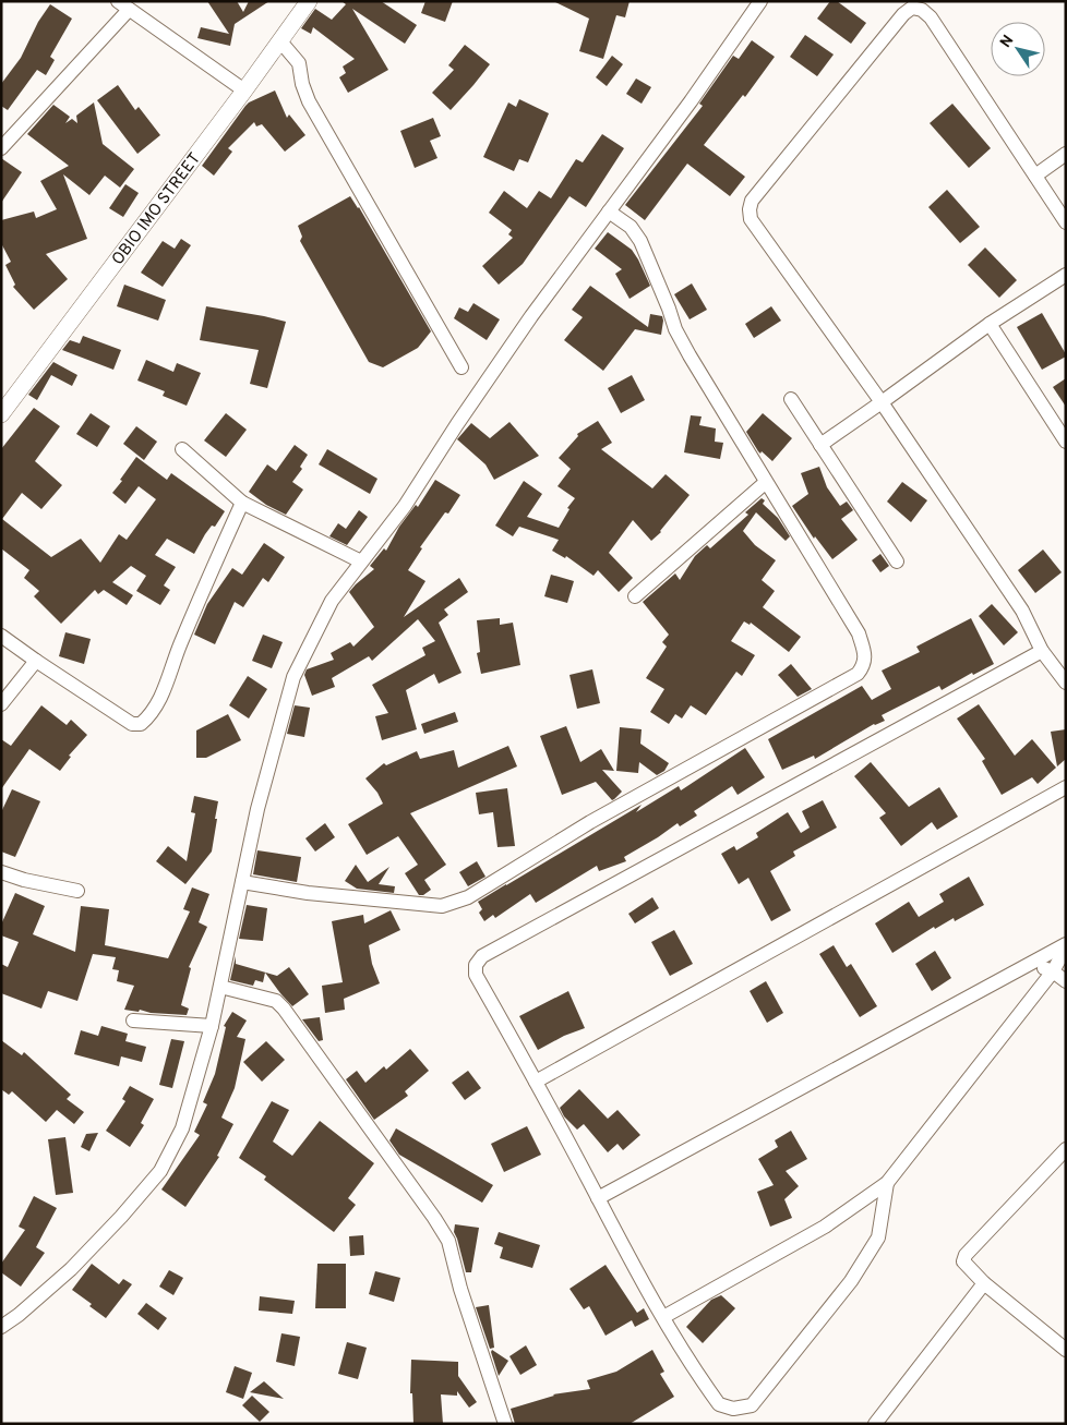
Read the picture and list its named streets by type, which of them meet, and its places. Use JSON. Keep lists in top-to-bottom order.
{
  "streets": {
    "street": ["OBIO IMO STREET"]
  },
  "north": "top left"
}
